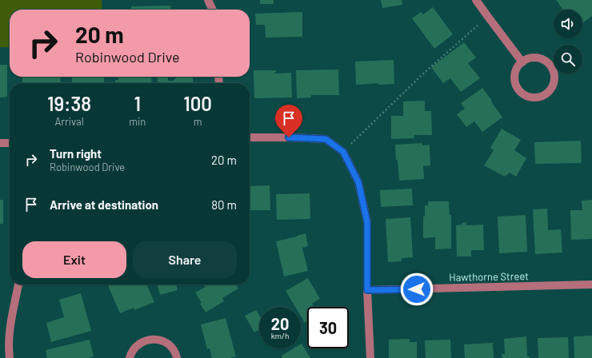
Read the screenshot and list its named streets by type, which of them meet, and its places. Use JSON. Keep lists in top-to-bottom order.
{
  "streets": {
    "street": ["Hawthorne Street"]
  },
  "page": {
    "turn": ["20 m", "Robinwood Drive"],
    "eta": [
      "19:38",
      "Arrival",
      "1",
      "min",
      "100",
      "m"
    ],
    "list": [
      {
        "name": "Turn right",
        "note": "Robinwood Drive",
        "value": "20 m"
      },
      {
        "name": "Arrive at destination",
        "value": "80 m"
      }
    ],
    "buttons": ["Exit", "Share"],
    "speed": "20 km/h",
    "limit": "30"
  }
}
